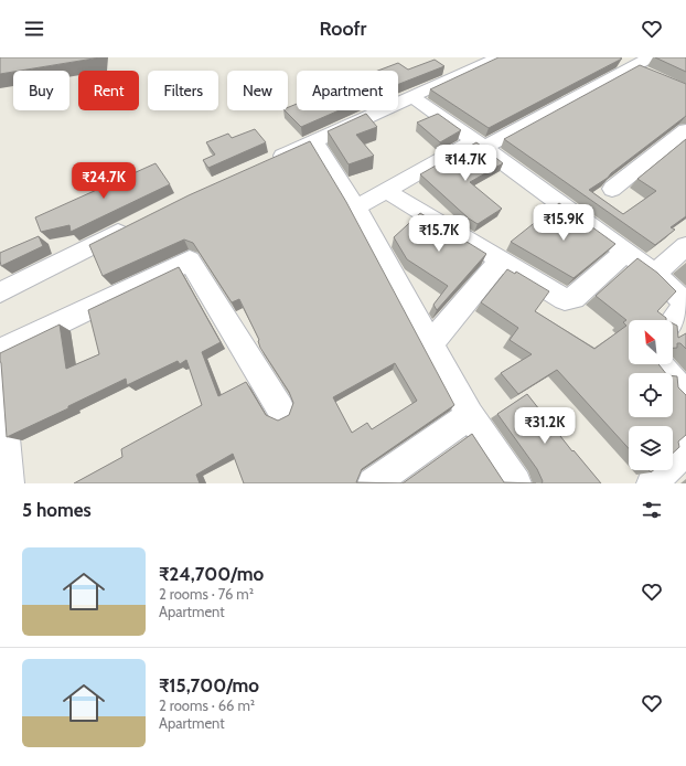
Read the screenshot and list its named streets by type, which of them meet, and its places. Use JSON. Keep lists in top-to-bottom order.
{
  "north": "top left",
  "page": {
    "header": "Roofr",
    "chip": [
      "Buy",
      "Rent",
      "Filters",
      "New",
      "Apartment"
    ],
    "price": [
      "₹14.7K",
      "₹24.7K",
      "₹15.9K",
      "₹15.7K",
      "₹31.2K"
    ],
    "heading": "5 homes",
    "list": [
      {
        "name": "₹24,700/mo",
        "note": "2 rooms · 76 m² · Apartment"
      },
      {
        "name": "₹15,700/mo",
        "note": "2 rooms · 66 m² · Apartment"
      }
    ]
  }
}
